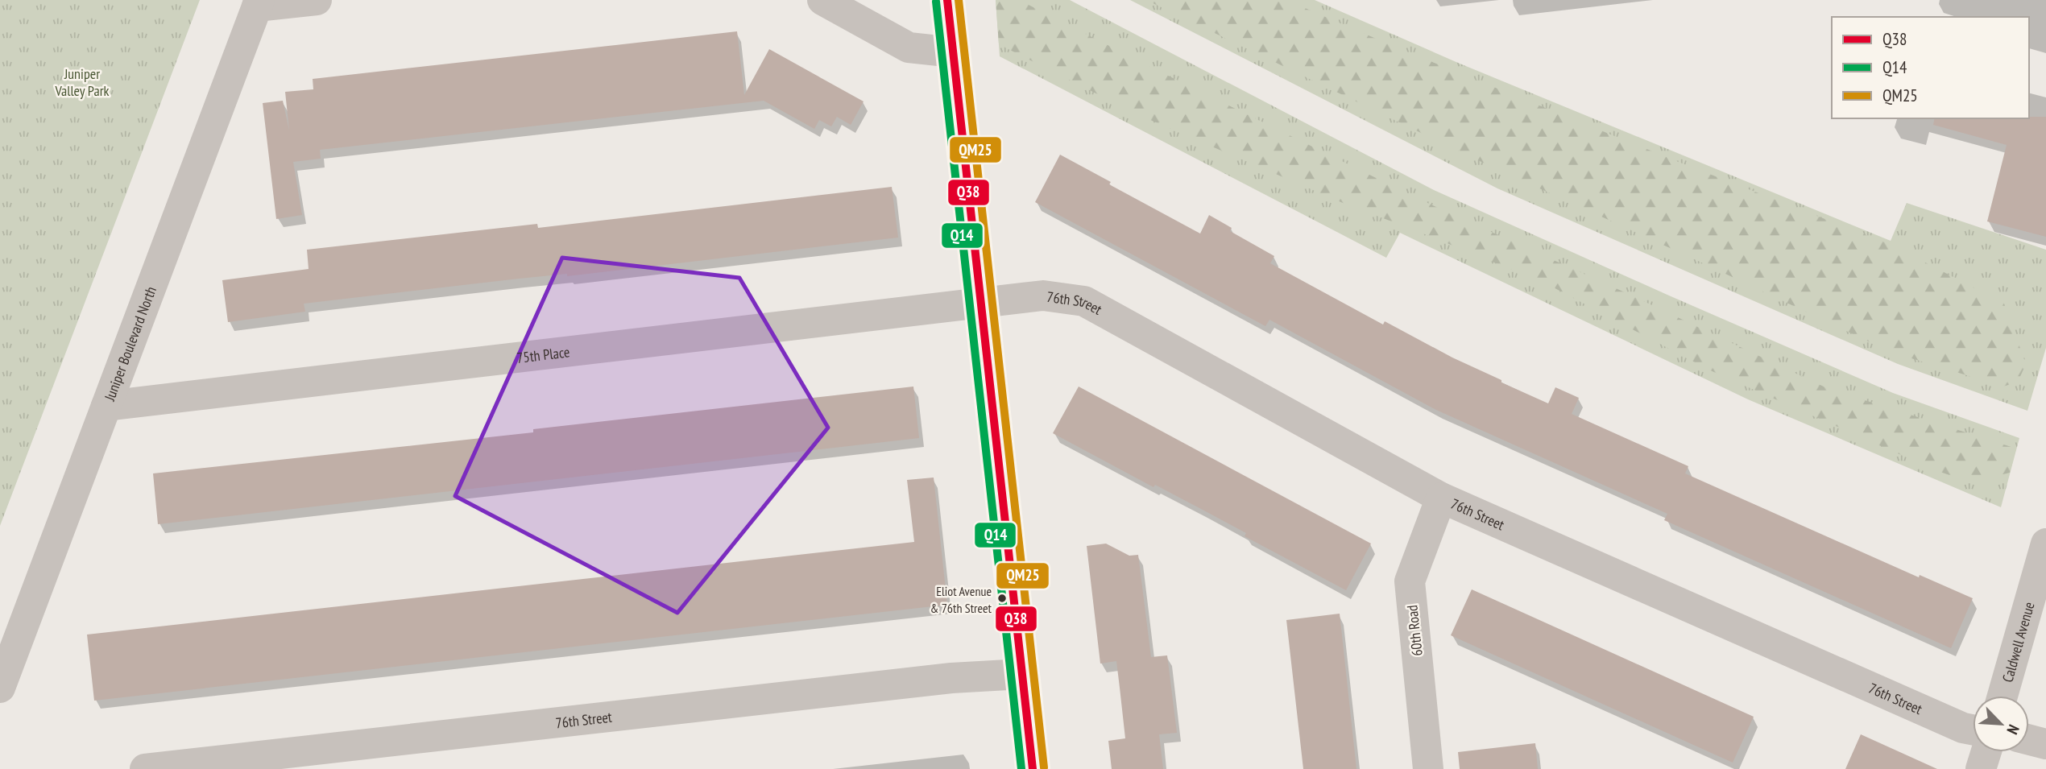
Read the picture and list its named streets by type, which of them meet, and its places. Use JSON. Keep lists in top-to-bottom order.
{
  "streets": {
    "street": [
      "76th Street",
      "Juniper Boulevard North",
      "75th Place",
      "60th Road",
      "Caldwell Avenue"
    ]
  },
  "crossings": [
    ["76th Street", "75th Place"],
    ["76th Street", "60th Road"],
    ["Juniper Boulevard North", "75th Place"]
  ],
  "parks": ["Juniper Valley Park"],
  "places": ["Eliot Avenue & 76th Street"],
  "lines": ["transit line Q38", "transit line QM25", "transit line Q14"],
  "legend": ["Q38", "Q14", "QM25"],
  "north": "bottom right"
}
